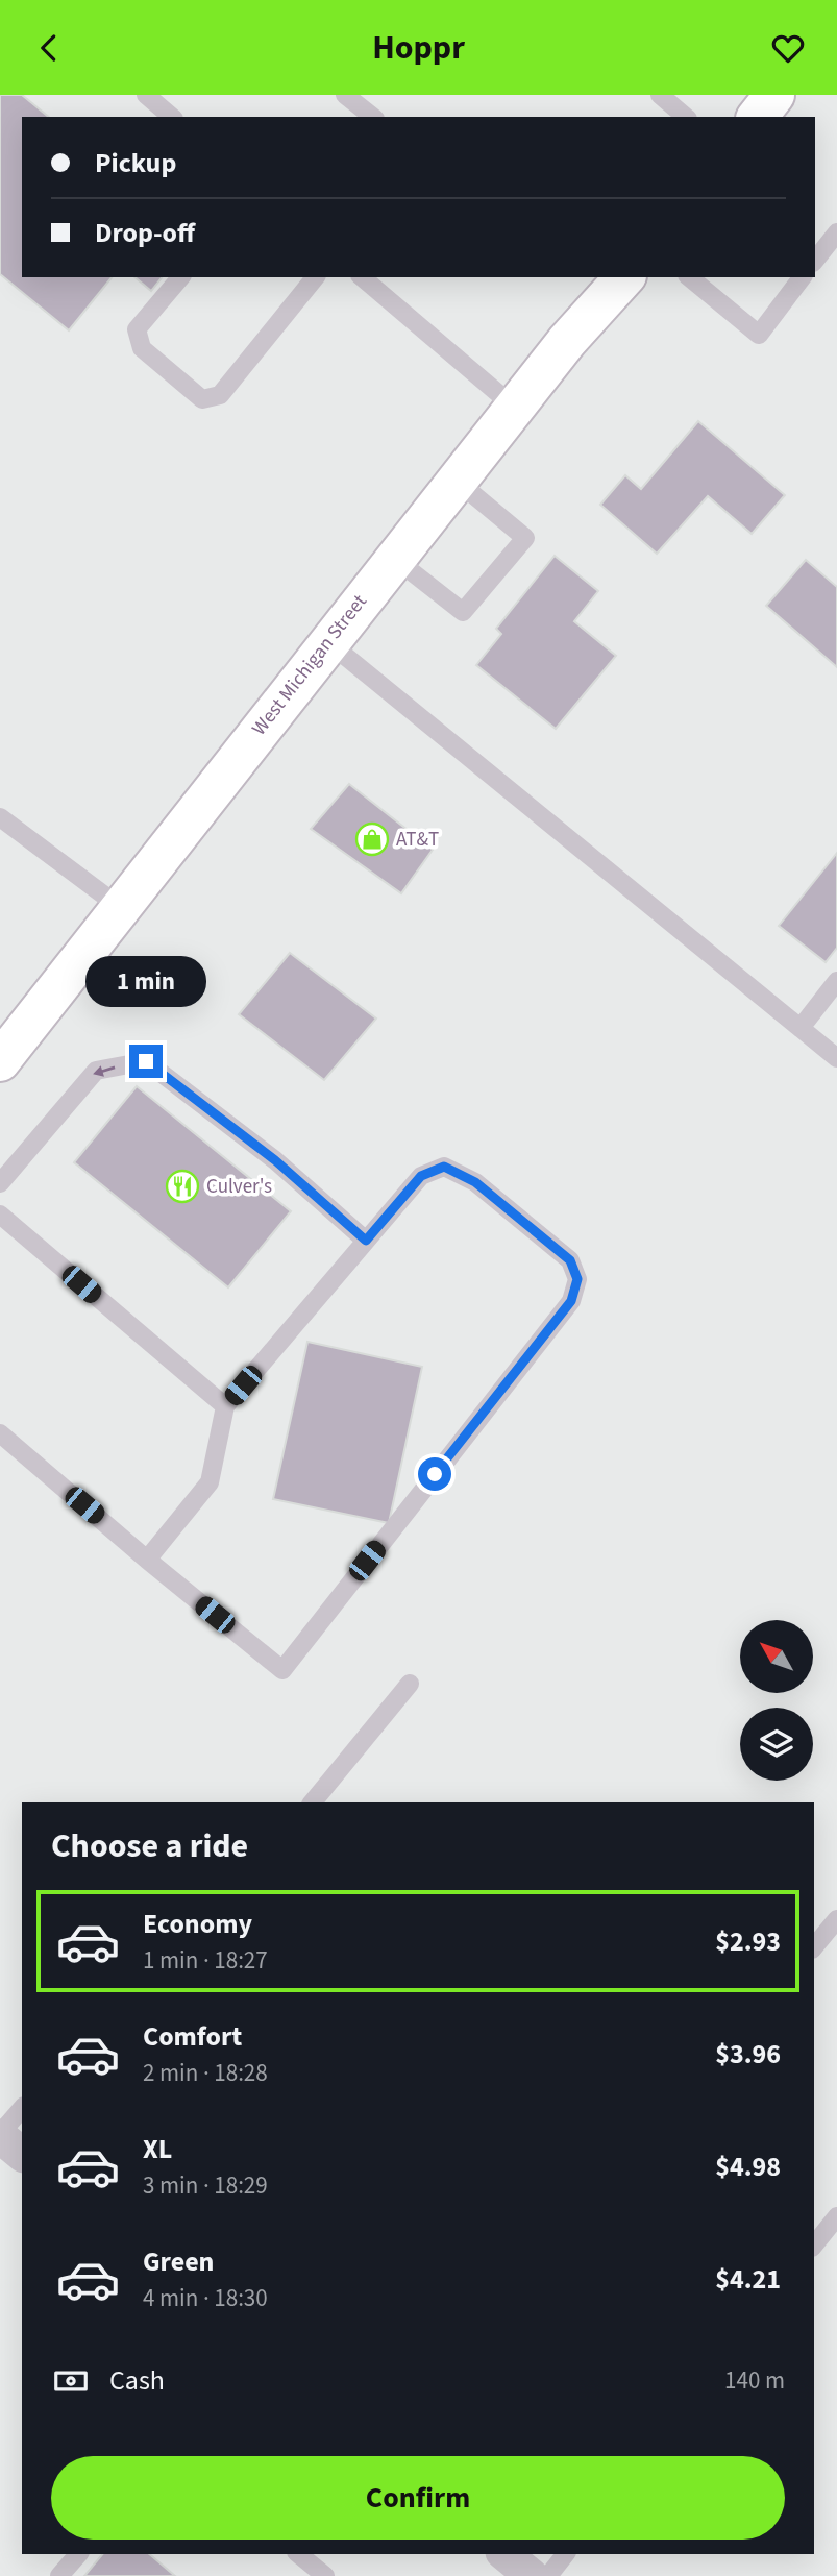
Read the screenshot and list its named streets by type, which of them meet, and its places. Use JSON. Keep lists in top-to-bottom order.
{
  "streets": {
    "main road": ["West Michigan Street"]
  },
  "places": {
    "shop": ["AT&T"],
    "restaurant": ["Culver's"]
  },
  "north": "top left",
  "page": {
    "header": "Hoppr",
    "banner": ["Pickup", "Drop-off"],
    "bubble": "1 min",
    "heading": "Choose a ride",
    "list": [
      {
        "name": "Economy",
        "note": "1 min · 18:27",
        "value": "$2.93"
      },
      {
        "name": "Comfort",
        "note": "2 min · 18:28",
        "value": "$3.96"
      },
      {
        "name": "XL",
        "note": "3 min · 18:29",
        "value": "$4.98"
      },
      {
        "name": "Green",
        "note": "4 min · 18:30",
        "value": "$4.21"
      }
    ],
    "pay": ["Cash", "140 m"],
    "buttons": "Confirm"
  }
}
